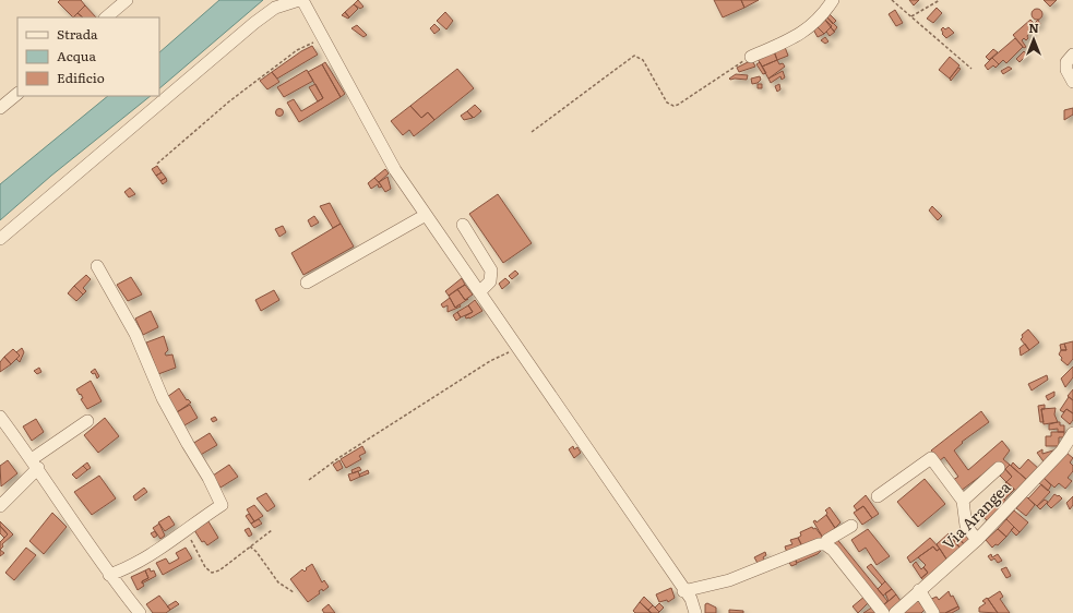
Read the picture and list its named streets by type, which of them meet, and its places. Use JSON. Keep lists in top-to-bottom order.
{
  "streets": {
    "street": ["Via Arangea"]
  },
  "legend": ["Strada", "Acqua", "Edificio"],
  "north": "top"
}
